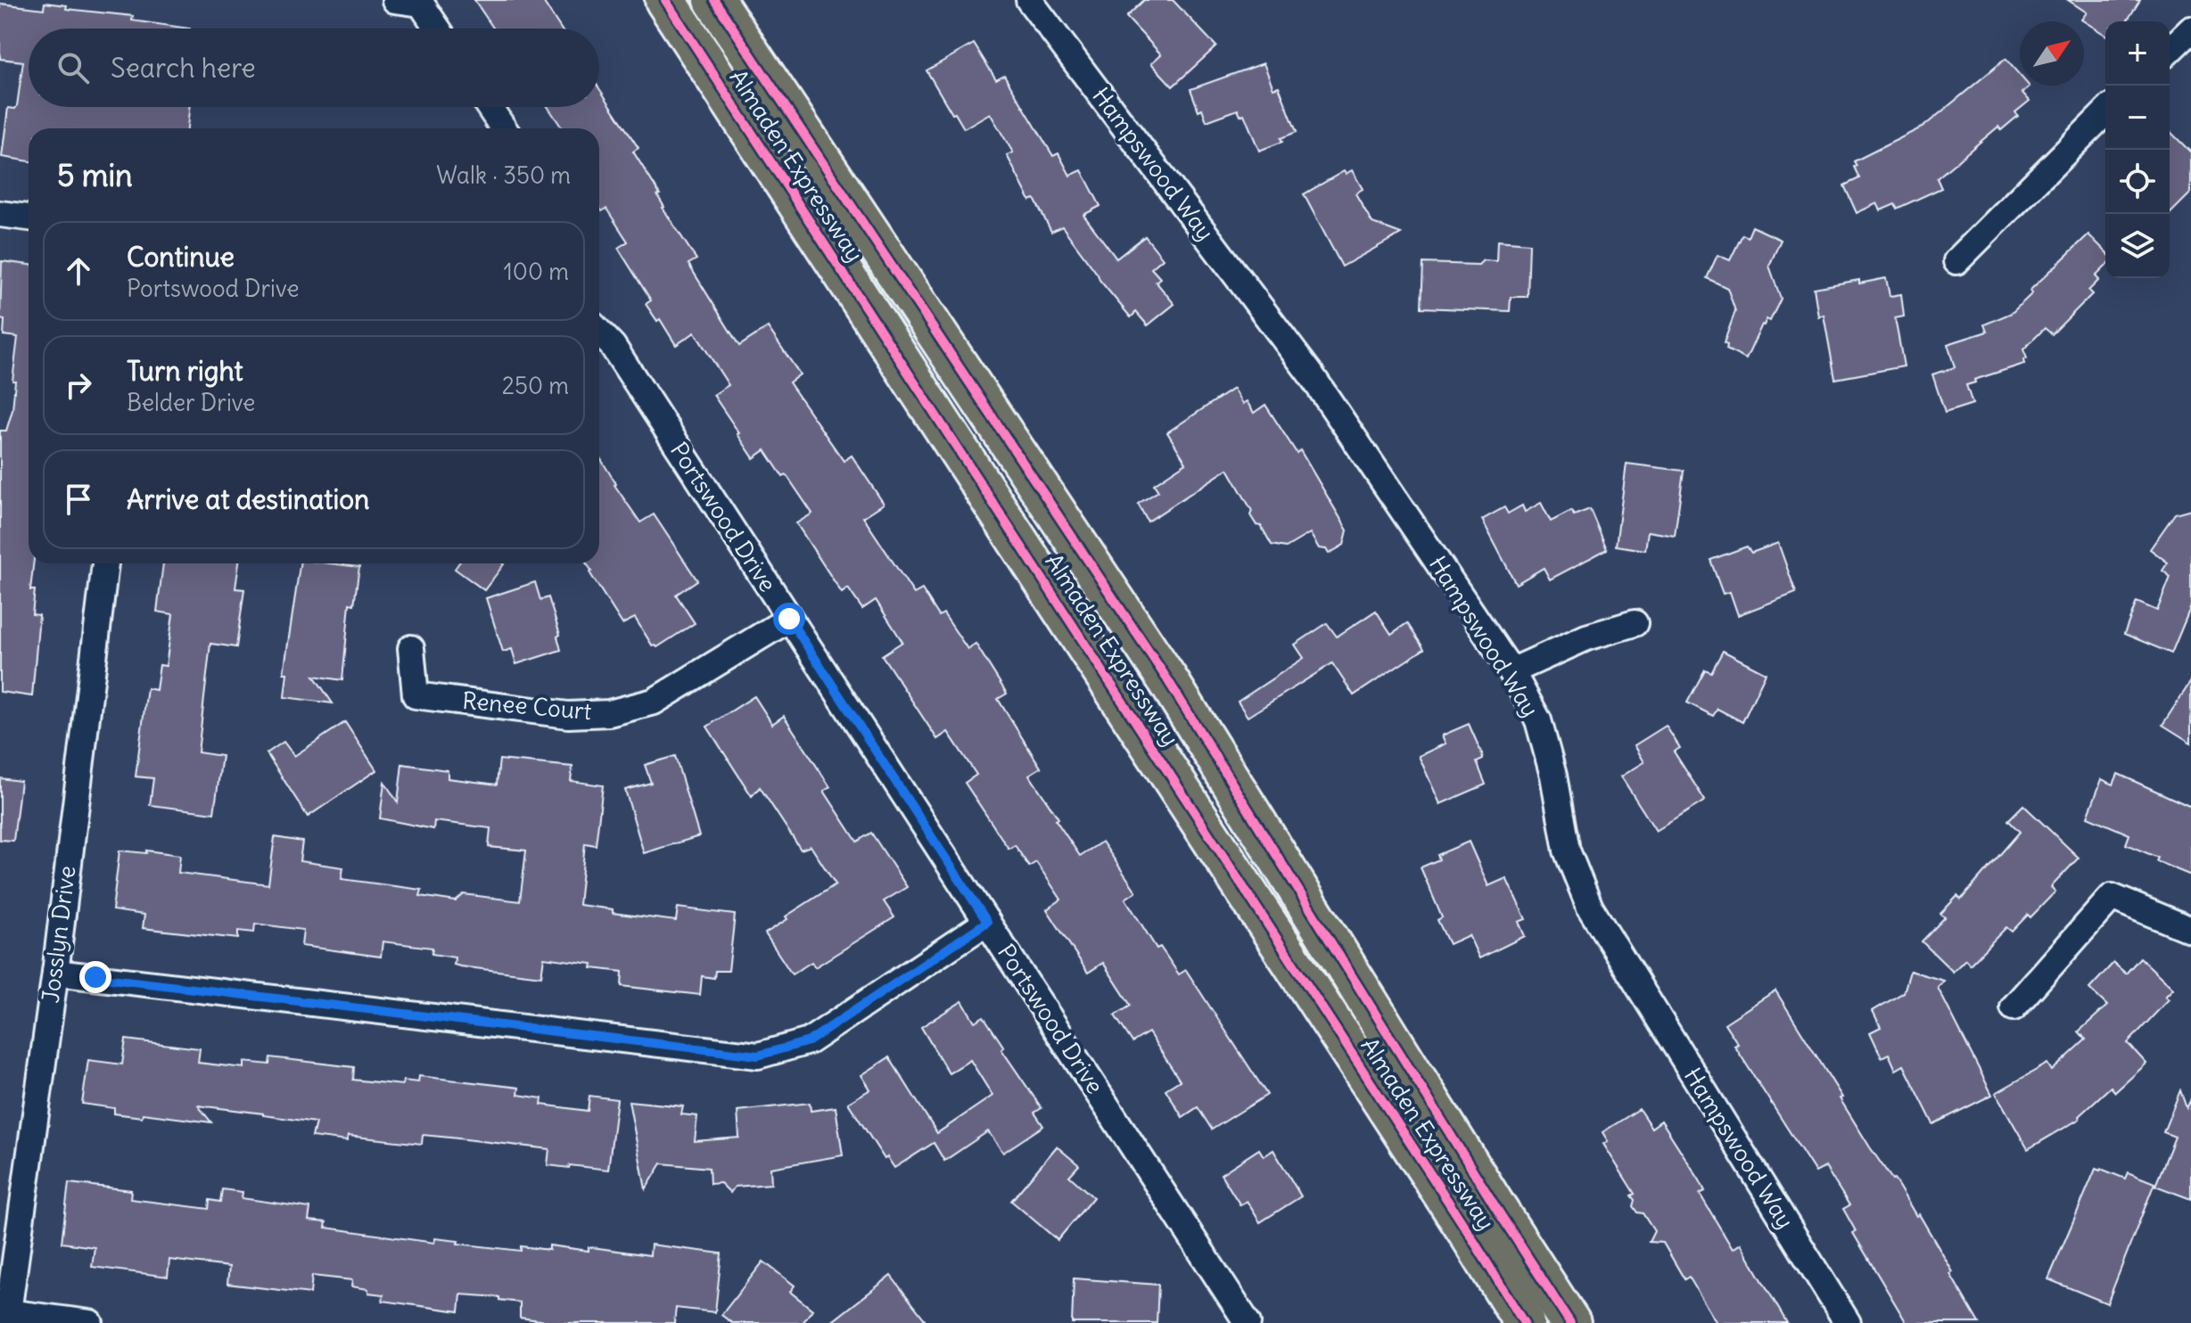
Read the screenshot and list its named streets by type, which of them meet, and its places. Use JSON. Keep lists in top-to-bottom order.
{
  "streets": {
    "main road": ["Almaden Expressway"],
    "street": [
      "Hampswood Way",
      "Portswood Drive",
      "Renee Court",
      "Josslyn Drive"
    ]
  },
  "crossings": [
    ["Portswood Drive", "Renee Court"]
  ],
  "north": "top right",
  "page": {
    "map_buttons": ["+", "−"],
    "search": "Search here",
    "heading": ["5 min", "Walk · 350 m"],
    "list": [
      ["Continue", "Portswood Drive", "100 m"],
      ["Turn right", "Belder Drive", "250 m"],
      "Arrive at destination"
    ]
  }
}
